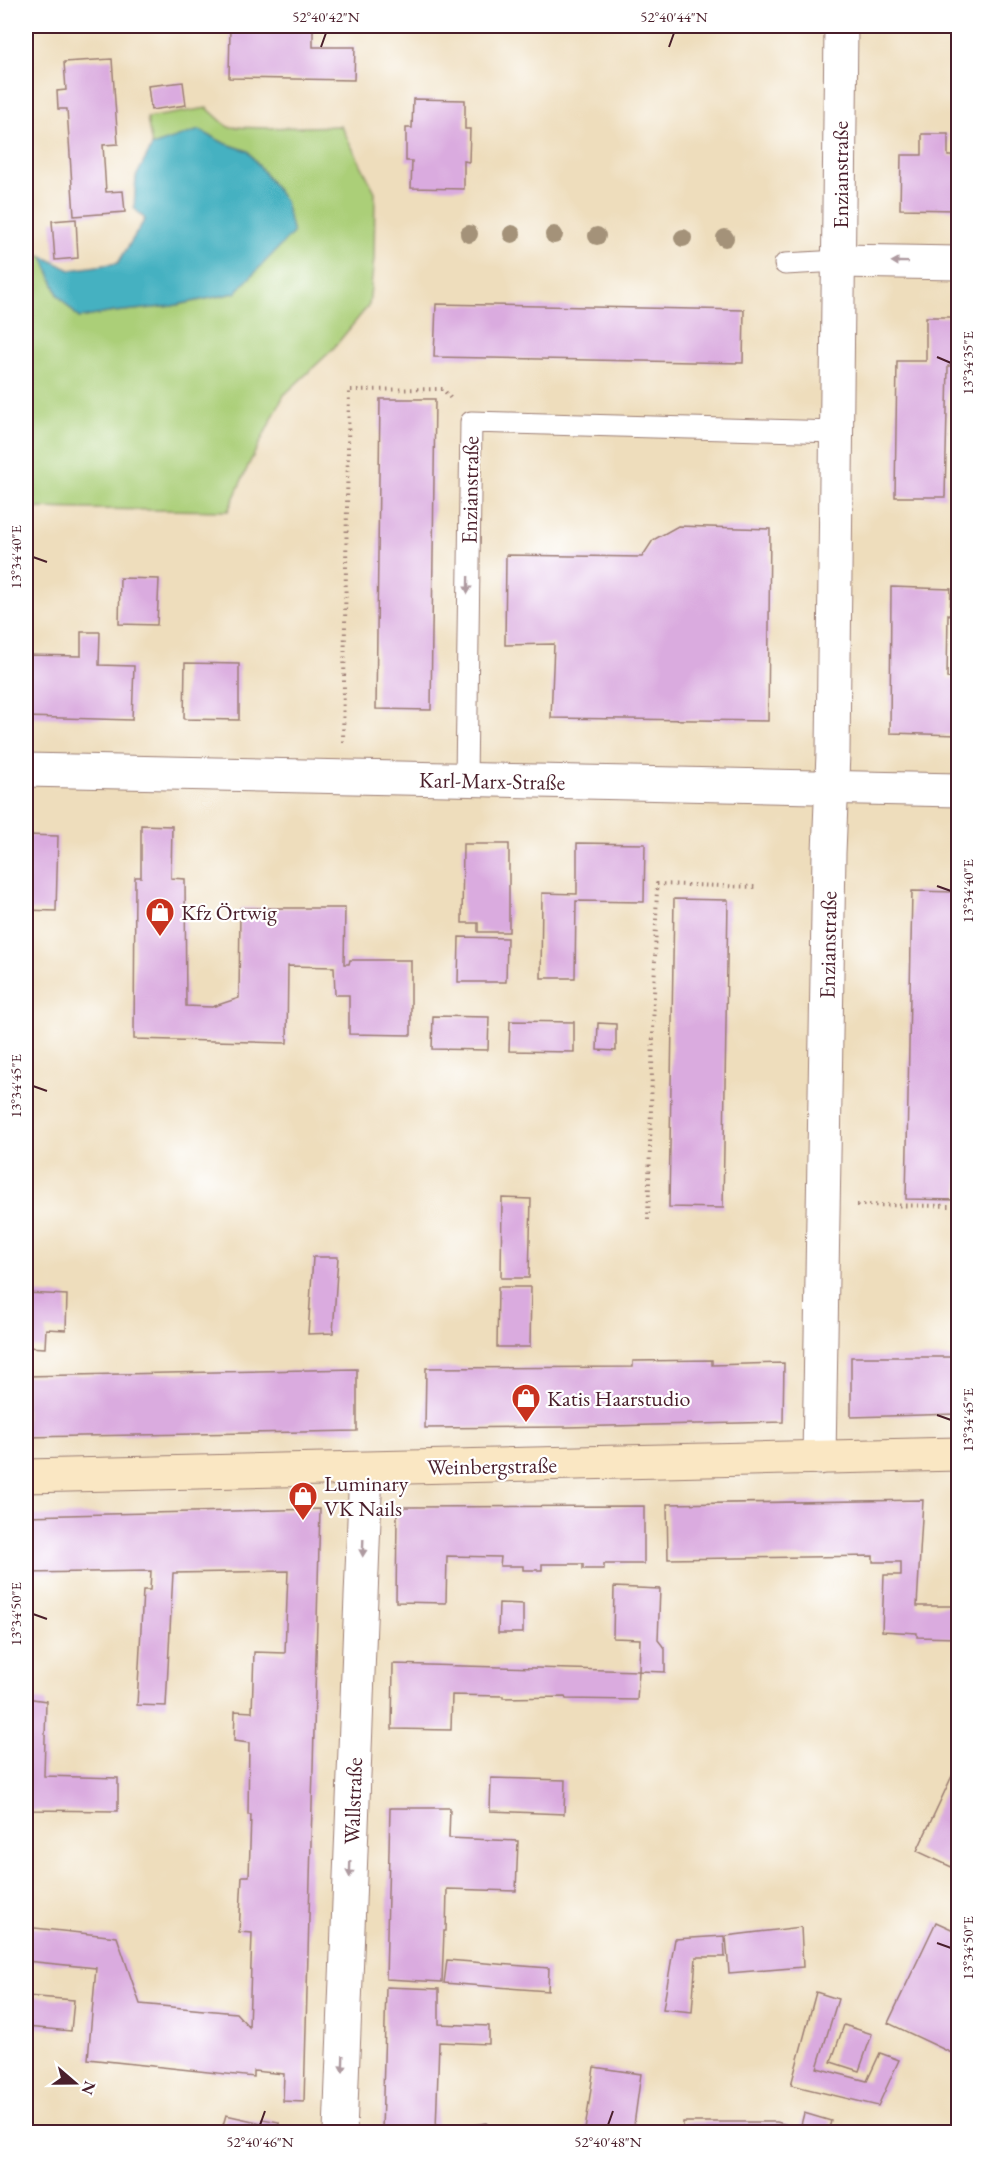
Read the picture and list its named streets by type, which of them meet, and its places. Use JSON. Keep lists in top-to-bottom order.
{
  "streets": {
    "street": [
      "Enzianstraße",
      "Karl-Marx-Straße",
      "Weinbergstraße",
      "Wallstraße"
    ]
  },
  "crossings": [
    ["Enzianstraße", "Karl-Marx-Straße"],
    ["Enzianstraße", "Weinbergstraße"],
    ["Weinbergstraße", "Wallstraße"]
  ],
  "one_way": ["Wallstraße"],
  "places": {
    "shop": ["Kfz Örtwig", "Katis Haarstudio", "Luminary VK Nails"]
  },
  "north": "right",
  "coordinates": [
    "52°40'42\"N",
    "52°40'44\"N",
    "13°34'35\"E",
    "13°34'40\"E",
    "13°34'45\"E",
    "13°34'50\"E",
    "52°40'46\"N",
    "52°40'48\"N"
  ]
}
